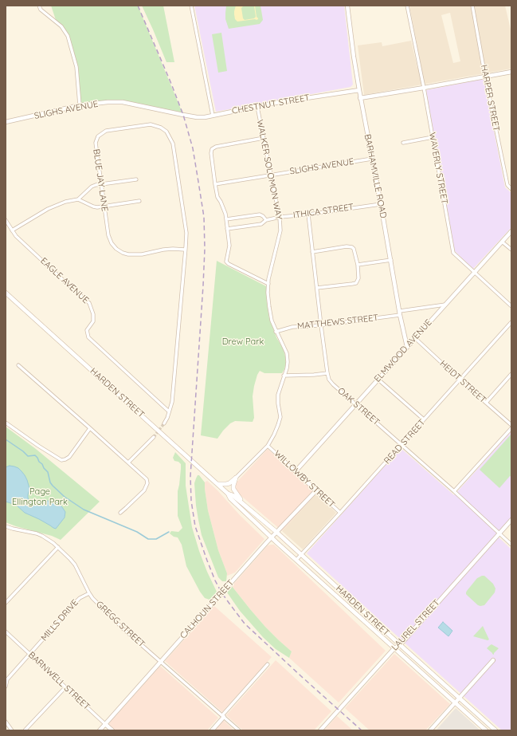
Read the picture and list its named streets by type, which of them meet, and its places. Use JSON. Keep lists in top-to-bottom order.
{
  "streets": {
    "main road": ["HARDEN STREET"],
    "street": [
      "HARPER STREET",
      "CHESTNUT STREET",
      "SLIGHS AVENUE",
      "WAVERLY STREET",
      "WALKER SOLOMON WAY",
      "BARHAMVILLE ROAD",
      "BLUE JAY LANE",
      "ITHICA STREET",
      "EAGLE AVENUE",
      "MATTHEWS STREET",
      "ELMWOOD AVENUE",
      "HEIDT STREET",
      "OAK STREET",
      "READ STREET",
      "WILLOWBY STREET",
      "CALHOUN STREET",
      "MILLS DRIVE",
      "GREGG STREET",
      "LAUREL STREET",
      "BARNWELL STREET"
    ]
  },
  "crossings": [
    ["CHESTNUT STREET", "SLIGHS AVENUE"],
    ["CHESTNUT STREET", "WALKER SOLOMON WAY"],
    ["CHESTNUT STREET", "BARHAMVILLE ROAD"],
    ["SLIGHS AVENUE", "WALKER SOLOMON WAY"],
    ["SLIGHS AVENUE", "BARHAMVILLE ROAD"],
    ["WAVERLY STREET", "ELMWOOD AVENUE"],
    ["WALKER SOLOMON WAY", "ITHICA STREET"],
    ["WALKER SOLOMON WAY", "MATTHEWS STREET"],
    ["WALKER SOLOMON WAY", "WILLOWBY STREET"],
    ["BARHAMVILLE ROAD", "ITHICA STREET"],
    ["BARHAMVILLE ROAD", "MATTHEWS STREET"],
    ["BARHAMVILLE ROAD", "ELMWOOD AVENUE"],
    ["BLUE JAY LANE", "EAGLE AVENUE"],
    ["ITHICA STREET", "OAK STREET"],
    ["MATTHEWS STREET", "ELMWOOD AVENUE"],
    ["MATTHEWS STREET", "OAK STREET"],
    ["ELMWOOD AVENUE", "HEIDT STREET"],
    ["ELMWOOD AVENUE", "OAK STREET"],
    ["ELMWOOD AVENUE", "WILLOWBY STREET"],
    ["HEIDT STREET", "READ STREET"],
    ["HARDEN STREET", "READ STREET"],
    ["HARDEN STREET", "CALHOUN STREET"],
    ["HARDEN STREET", "LAUREL STREET"],
    ["OAK STREET", "READ STREET"],
    ["OAK STREET", "LAUREL STREET"],
    ["READ STREET", "WILLOWBY STREET"],
    ["WILLOWBY STREET", "CALHOUN STREET"],
    ["CALHOUN STREET", "GREGG STREET"],
    ["CALHOUN STREET", "BARNWELL STREET"],
    ["MILLS DRIVE", "GREGG STREET"],
    ["MILLS DRIVE", "BARNWELL STREET"]
  ],
  "parks": ["Drew Park", "Page Ellington Park"]
}
